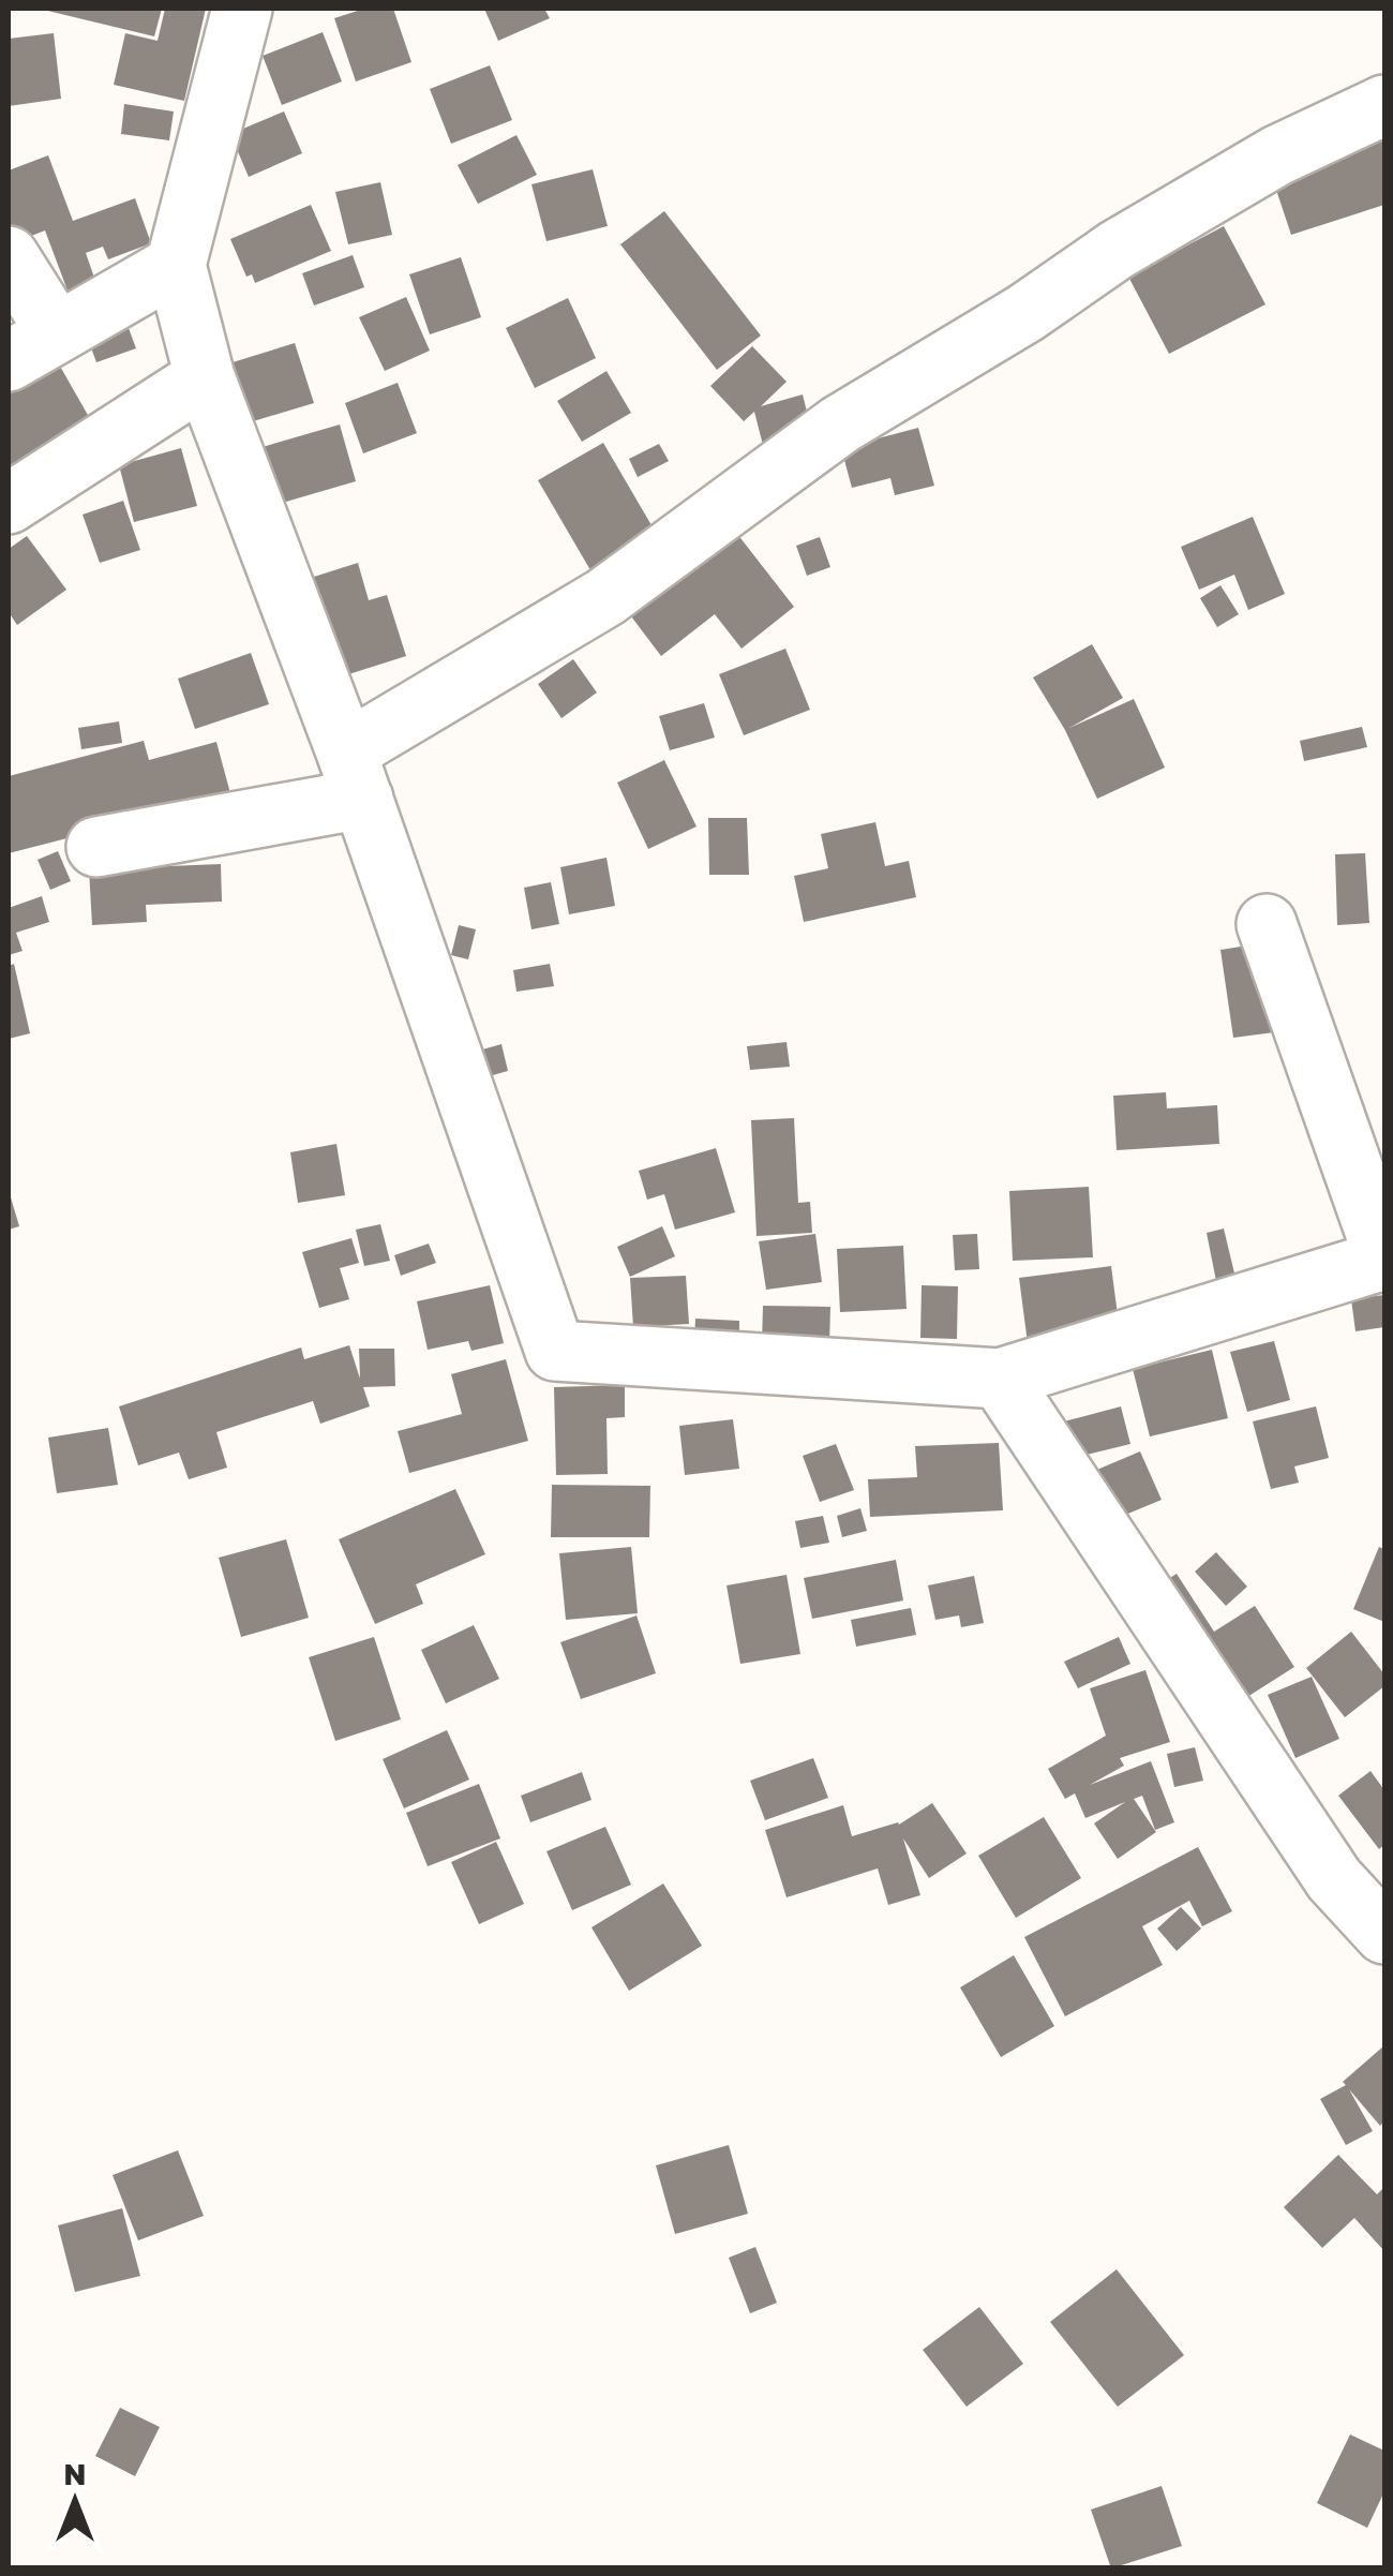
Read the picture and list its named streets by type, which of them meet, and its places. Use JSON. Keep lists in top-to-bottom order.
{
  "north": "top"
}
